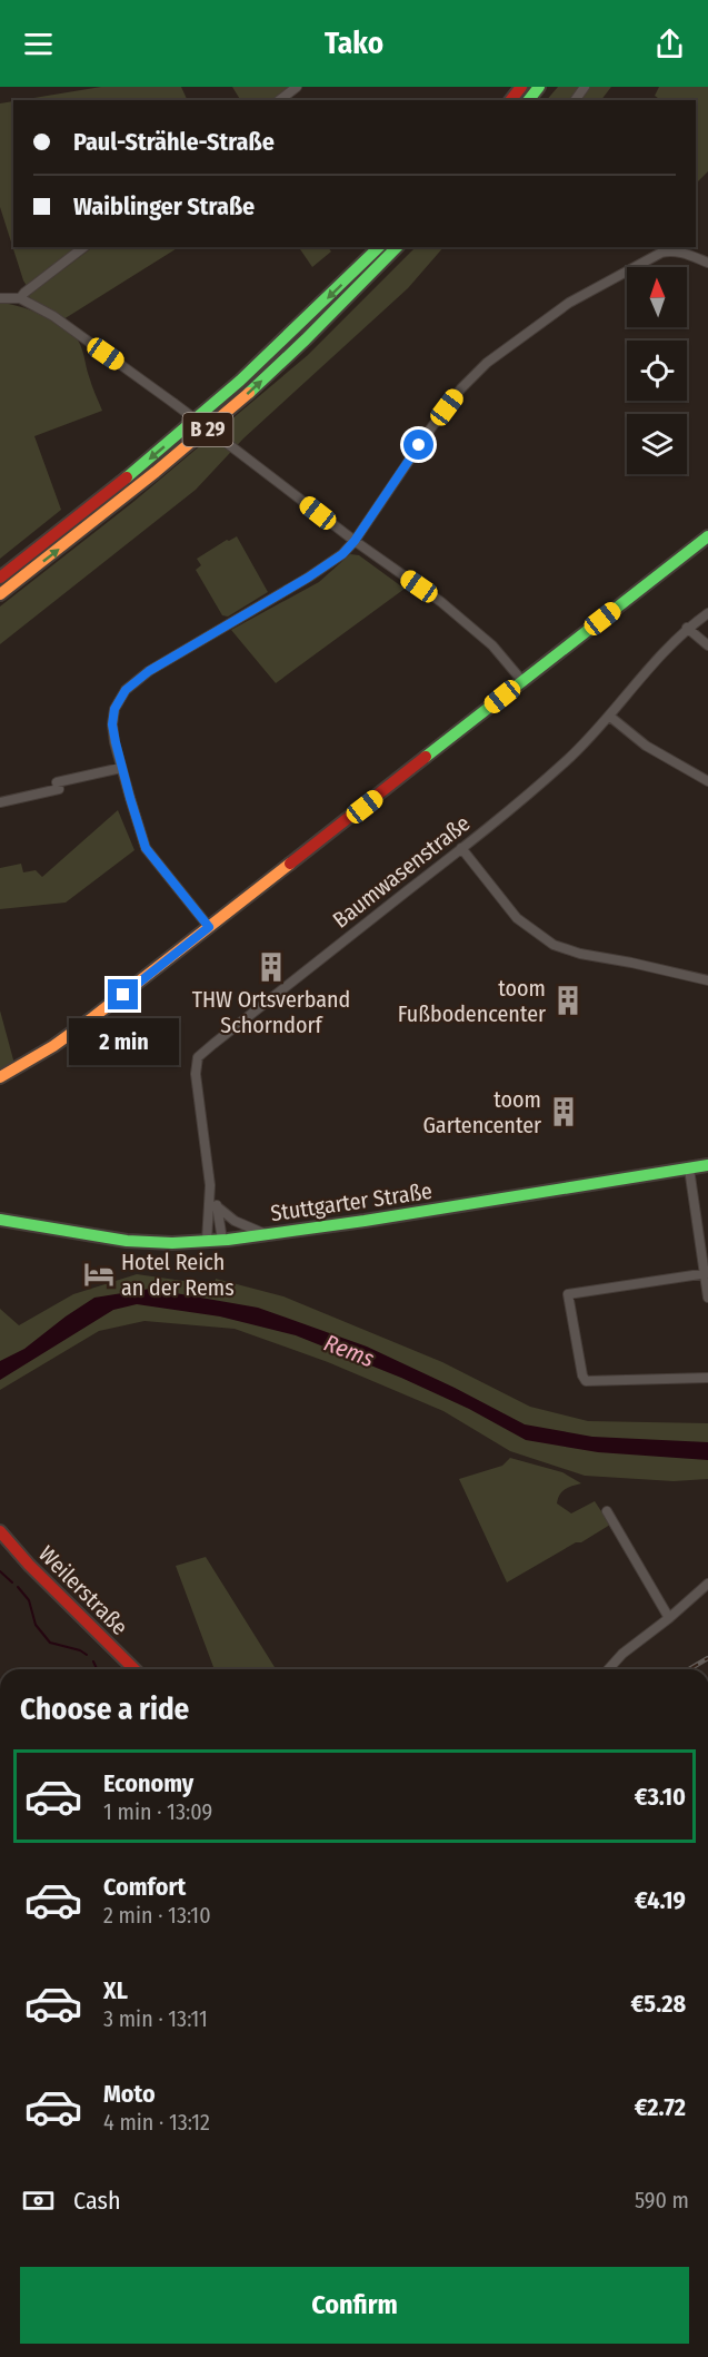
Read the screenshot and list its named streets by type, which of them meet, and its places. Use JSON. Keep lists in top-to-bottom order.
{
  "streets": {
    "main road": ["B 29", "Stuttgarter Straße", "Weilerstraße"],
    "street": ["Baumwasenstraße"]
  },
  "crossings": [
    ["Baumwasenstraße", "Stuttgarter Straße"]
  ],
  "water": ["Rems"],
  "places": {
    "building": ["THW Ortsverband Schorndorf", "toom Fußbodencenter", "toom Gartencenter"],
    "hotel": ["Hotel Reich an der Rems"]
  },
  "north": "top",
  "page": {
    "header": "Tako",
    "banner": ["Paul-Strähle-Straße", "Waiblinger Straße"],
    "bubble": "2 min",
    "heading": "Choose a ride",
    "list": [
      {
        "name": "Economy",
        "note": "1 min · 13:09",
        "value": "€3.10"
      },
      {
        "name": "Comfort",
        "note": "2 min · 13:10",
        "value": "€4.19"
      },
      {
        "name": "XL",
        "note": "3 min · 13:11",
        "value": "€5.28"
      },
      {
        "name": "Moto",
        "note": "4 min · 13:12",
        "value": "€2.72"
      }
    ],
    "pay": ["Cash", "590 m"],
    "buttons": "Confirm"
  }
}
